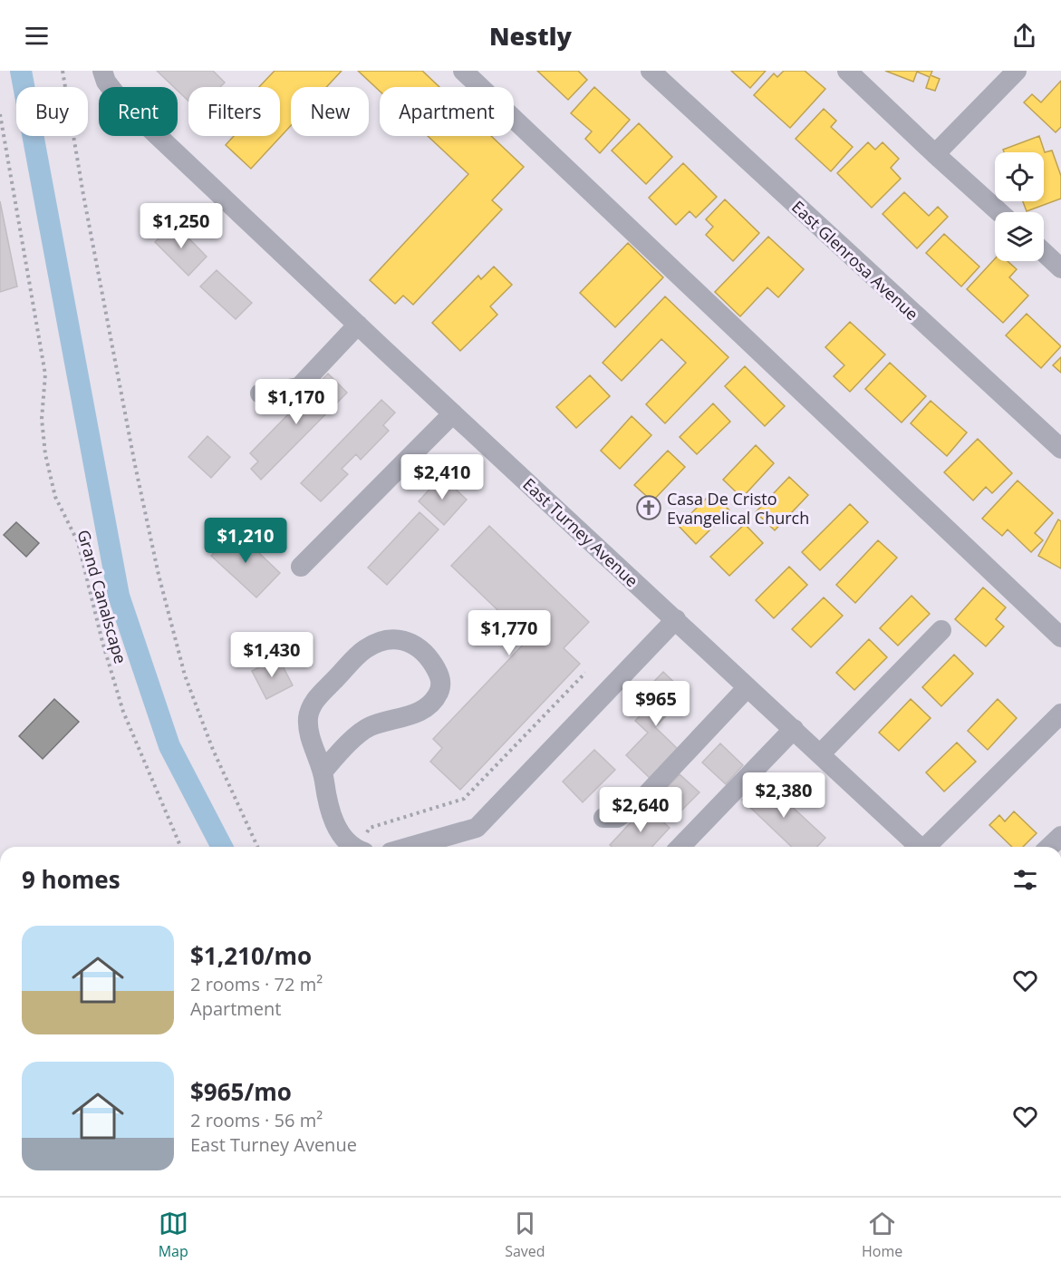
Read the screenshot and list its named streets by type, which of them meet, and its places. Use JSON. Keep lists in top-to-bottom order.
{
  "streets": {
    "street": ["East Glenrosa Avenue", "East Turney Avenue"],
    "path": ["Grand Canalscape"]
  },
  "places": {
    "church": ["Casa De Cristo Evangelical Church"]
  },
  "page": {
    "header": "Nestly",
    "chip": [
      "Buy",
      "Rent",
      "Filters",
      "New",
      "Apartment"
    ],
    "price": [
      "$1,250",
      "$1,170",
      "$2,410",
      "$1,210",
      "$1,770",
      "$1,430",
      "$965",
      "$2,380",
      "$2,640"
    ],
    "heading": "9 homes",
    "list": [
      {
        "name": "$1,210/mo",
        "note": "2 rooms · 72 m² · Apartment"
      },
      {
        "name": "$965/mo",
        "note": "2 rooms · 56 m² · East Turney Avenue"
      }
    ],
    "tabs": ["Map", "Saved", "Home"]
  }
}
